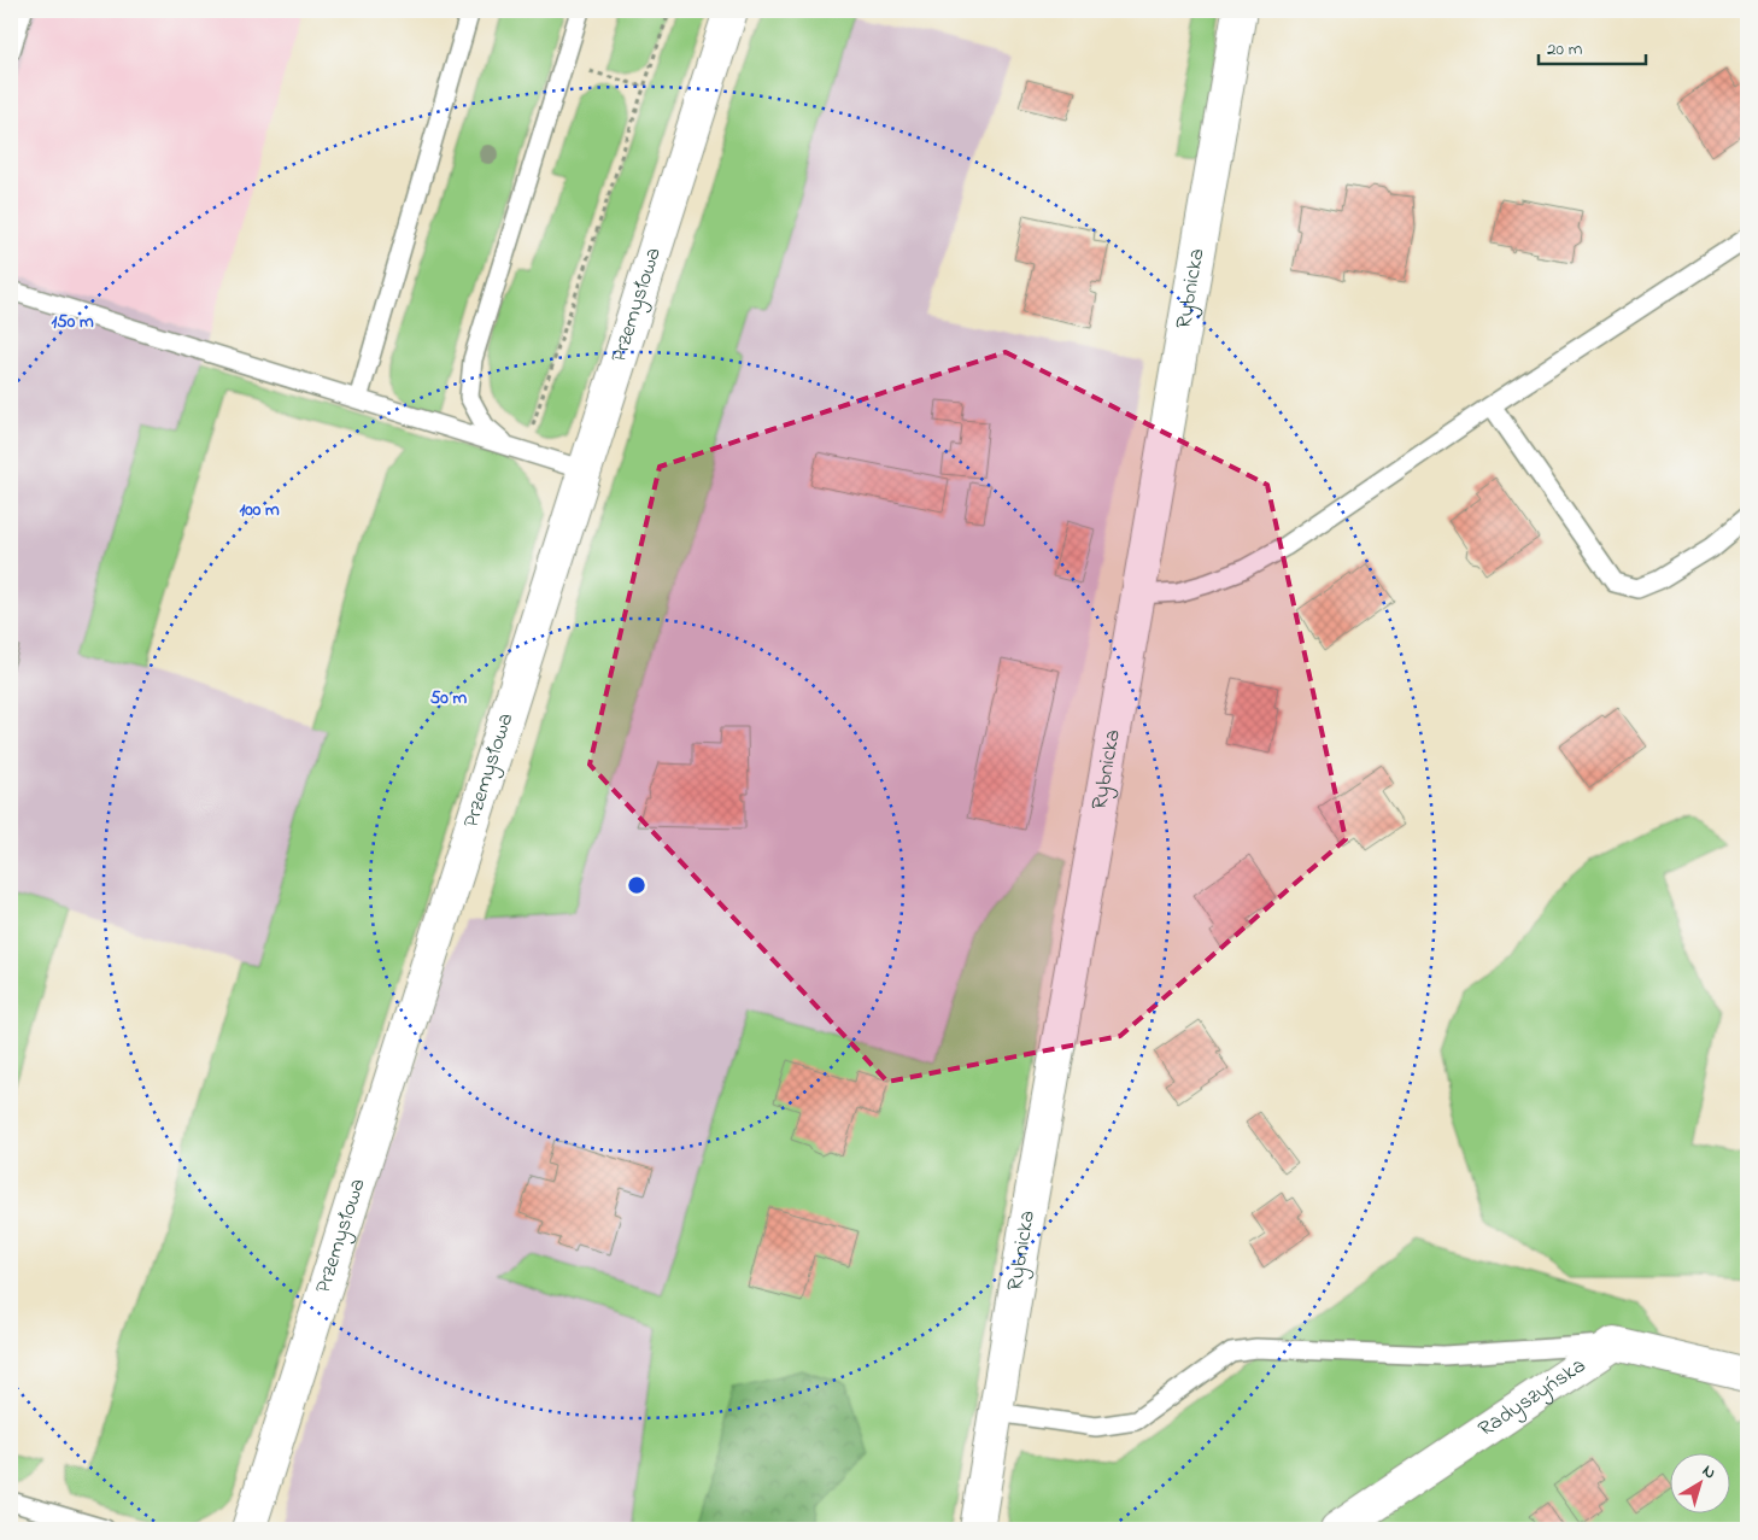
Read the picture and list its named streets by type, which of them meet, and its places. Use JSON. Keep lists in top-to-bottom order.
{
  "streets": {
    "street": ["Rybnicka", "Przemysłowa", "Radyszyńska"]
  },
  "scale_bar": "20 m",
  "north": "top right",
  "rings": ["150 m", "100 m", "50 m"]
}
